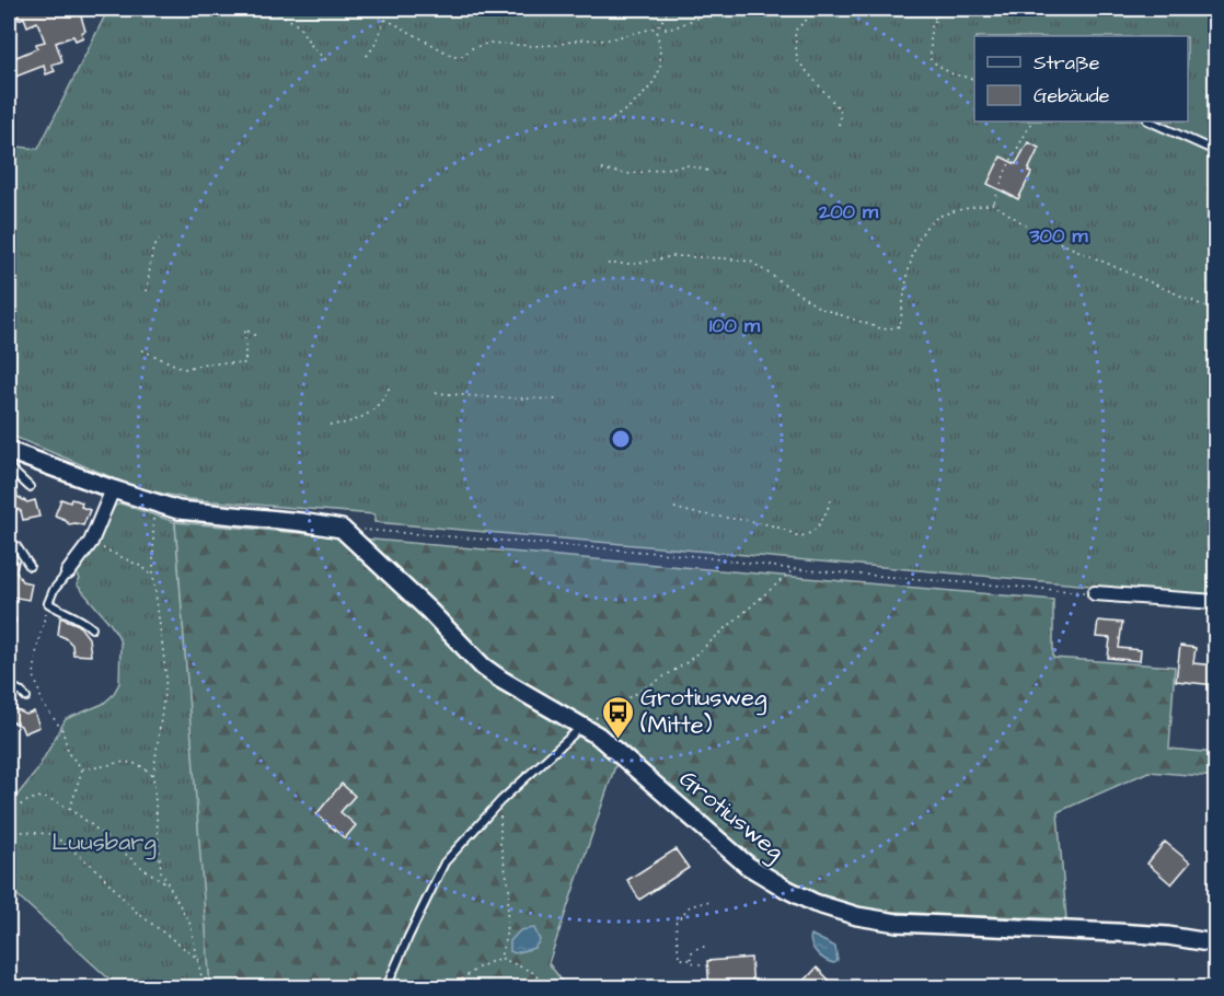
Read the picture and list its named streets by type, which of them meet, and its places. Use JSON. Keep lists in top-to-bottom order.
{
  "streets": {
    "street": ["Grotiusweg"]
  },
  "parks": ["Luusbarg"],
  "places": {
    "bus stop": ["Grotiusweg (Mitte)"]
  },
  "legend": ["Straße", "Gebäude"],
  "rings": ["200 m", "300 m", "100 m"]
}
